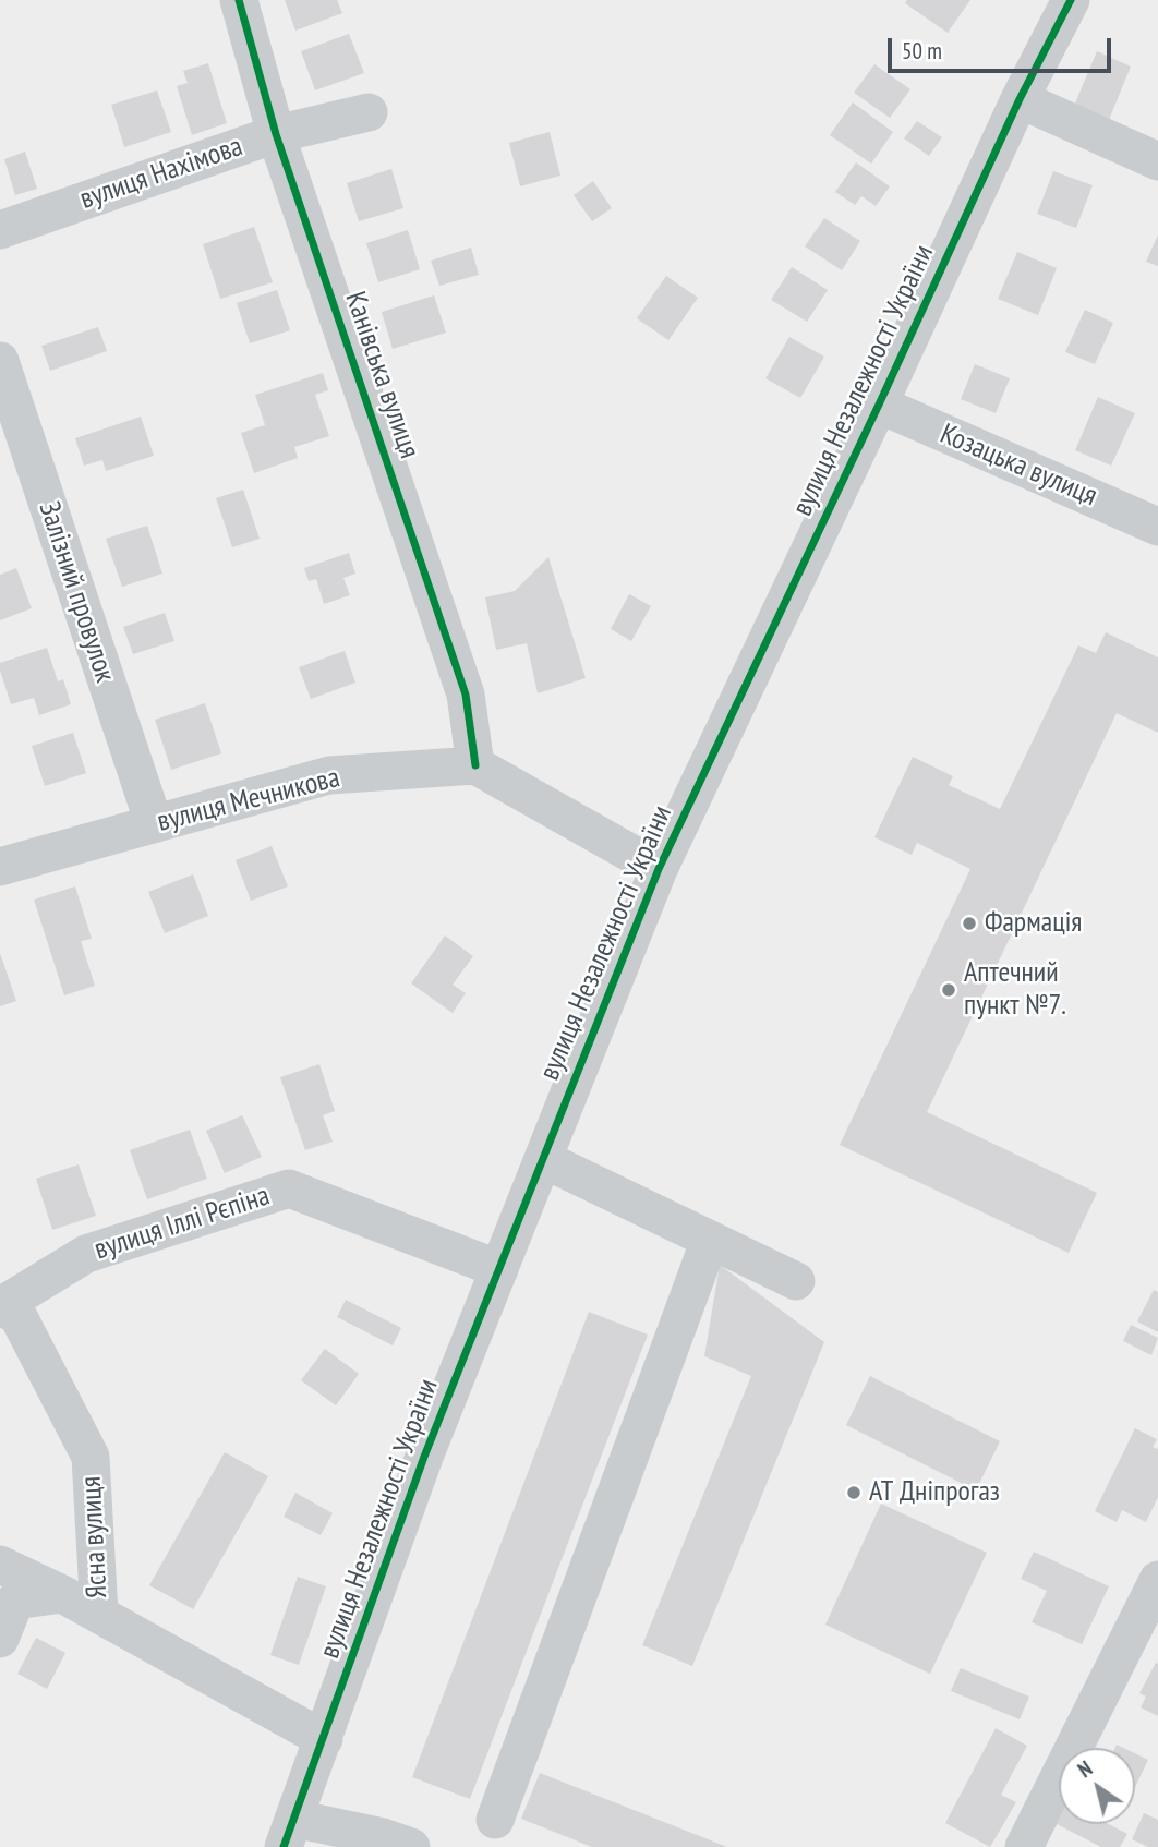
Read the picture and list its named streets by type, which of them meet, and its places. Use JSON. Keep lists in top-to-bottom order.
{
  "streets": {
    "street": [
      "вулиця Нахімова",
      "Канівська вулиця",
      "вулиця Незалежності України",
      "Козацька вулиця",
      "Залізний провулок",
      "вулиця Мечникова",
      "вулиця Іллі Рєпіна",
      "Ясна вулиця"
    ]
  },
  "crossings": [
    ["вулиця Нахімова", "Канівська вулиця"],
    ["Канівська вулиця", "вулиця Мечникова"],
    ["вулиця Незалежності України", "Козацька вулиця"],
    ["вулиця Незалежності України", "вулиця Іллі Рєпіна"],
    ["Залізний провулок", "вулиця Мечникова"],
    ["вулиця Іллі Рєпіна", "Ясна вулиця"]
  ],
  "places": ["Фармація", "Аптечний пункт №7.", "АТ Дніпрогаз"],
  "scale_bar": "50 m",
  "north": "top left"
}
